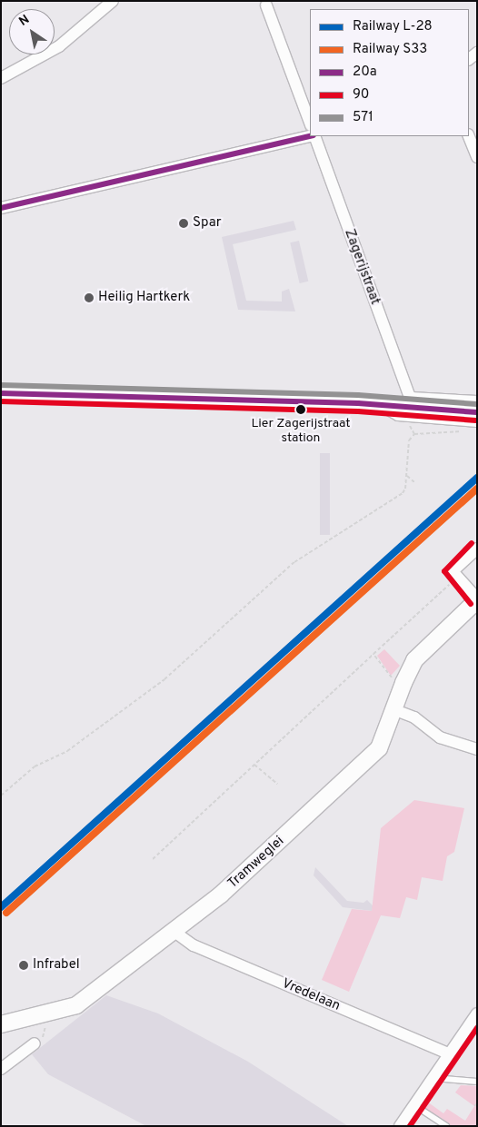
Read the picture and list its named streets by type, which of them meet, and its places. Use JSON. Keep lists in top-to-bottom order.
{
  "streets": {
    "street": ["Zagerijstraat", "Tramweglei", "Vredelaan"]
  },
  "crossings": [
    ["Tramweglei", "Vredelaan"]
  ],
  "places": [
    "Spar",
    "Heilig Hartkerk",
    "Lier Zagerijstraat station",
    "Infrabel"
  ],
  "lines": [
    "transit line 20a",
    "transit line 571",
    "transit line 90",
    "rail line L-28",
    "rail line S33"
  ],
  "legend": [
    "Railway L-28",
    "Railway S33",
    "20a",
    "90",
    "571"
  ],
  "north": "top left"
}
